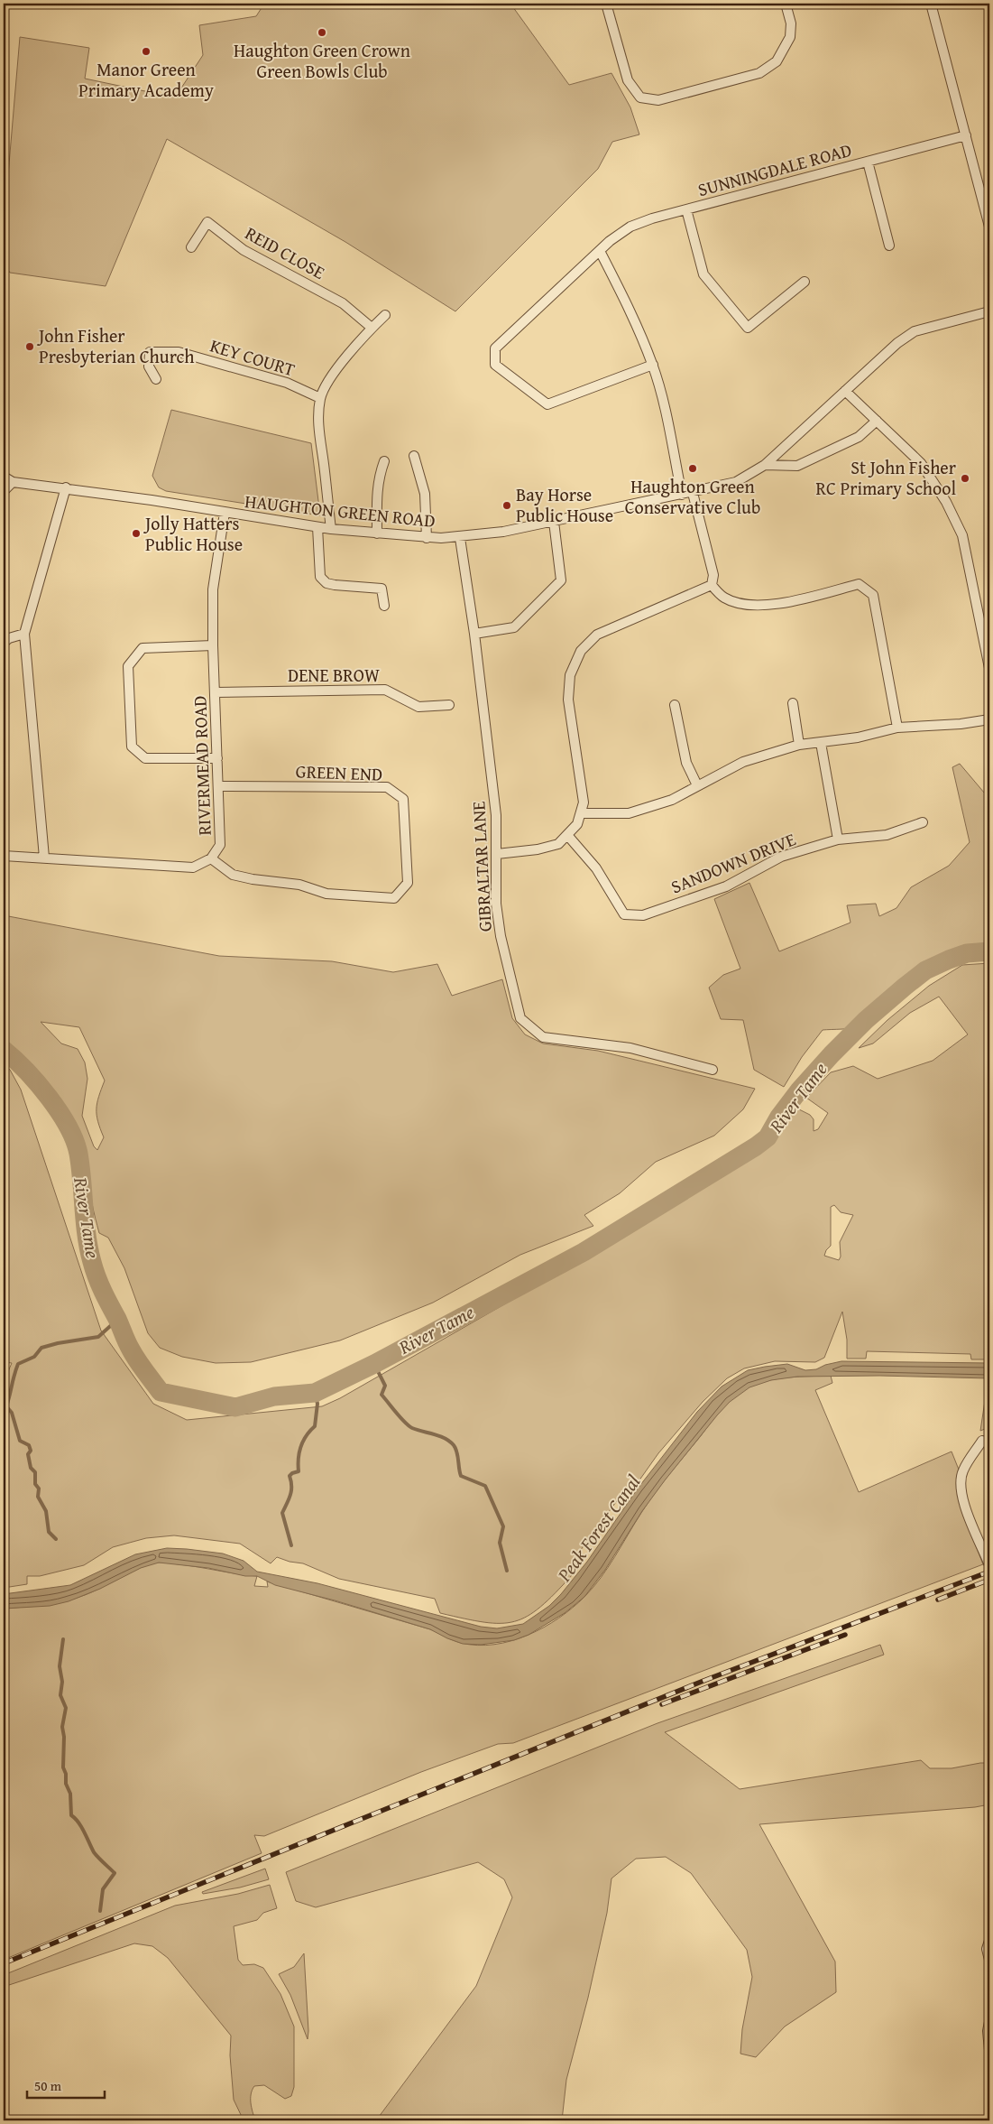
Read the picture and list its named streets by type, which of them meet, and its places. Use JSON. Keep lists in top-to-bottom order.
{
  "streets": {
    "street": [
      "SUNNINGDALE ROAD",
      "REID CLOSE",
      "KEY COURT",
      "HAUGHTON GREEN ROAD",
      "DENE BROW",
      "RIVERMEAD ROAD",
      "GREEN END",
      "SANDOWN DRIVE",
      "GIBRALTAR LANE"
    ]
  },
  "crossings": [
    ["HAUGHTON GREEN ROAD", "RIVERMEAD ROAD"],
    ["HAUGHTON GREEN ROAD", "GIBRALTAR LANE"],
    ["DENE BROW", "RIVERMEAD ROAD"],
    ["RIVERMEAD ROAD", "GREEN END"]
  ],
  "water": ["River Tame", "Peak Forest Canal"],
  "places": [
    "Haughton Green Crown Green Bowls Club",
    "Manor Green Primary Academy",
    "John Fisher Presbyterian Church",
    "Haughton Green Conservative Club",
    "St John Fisher RC Primary School",
    "Bay Horse Public House",
    "Jolly Hatters Public House"
  ],
  "scale_bar": "50 m"
}
